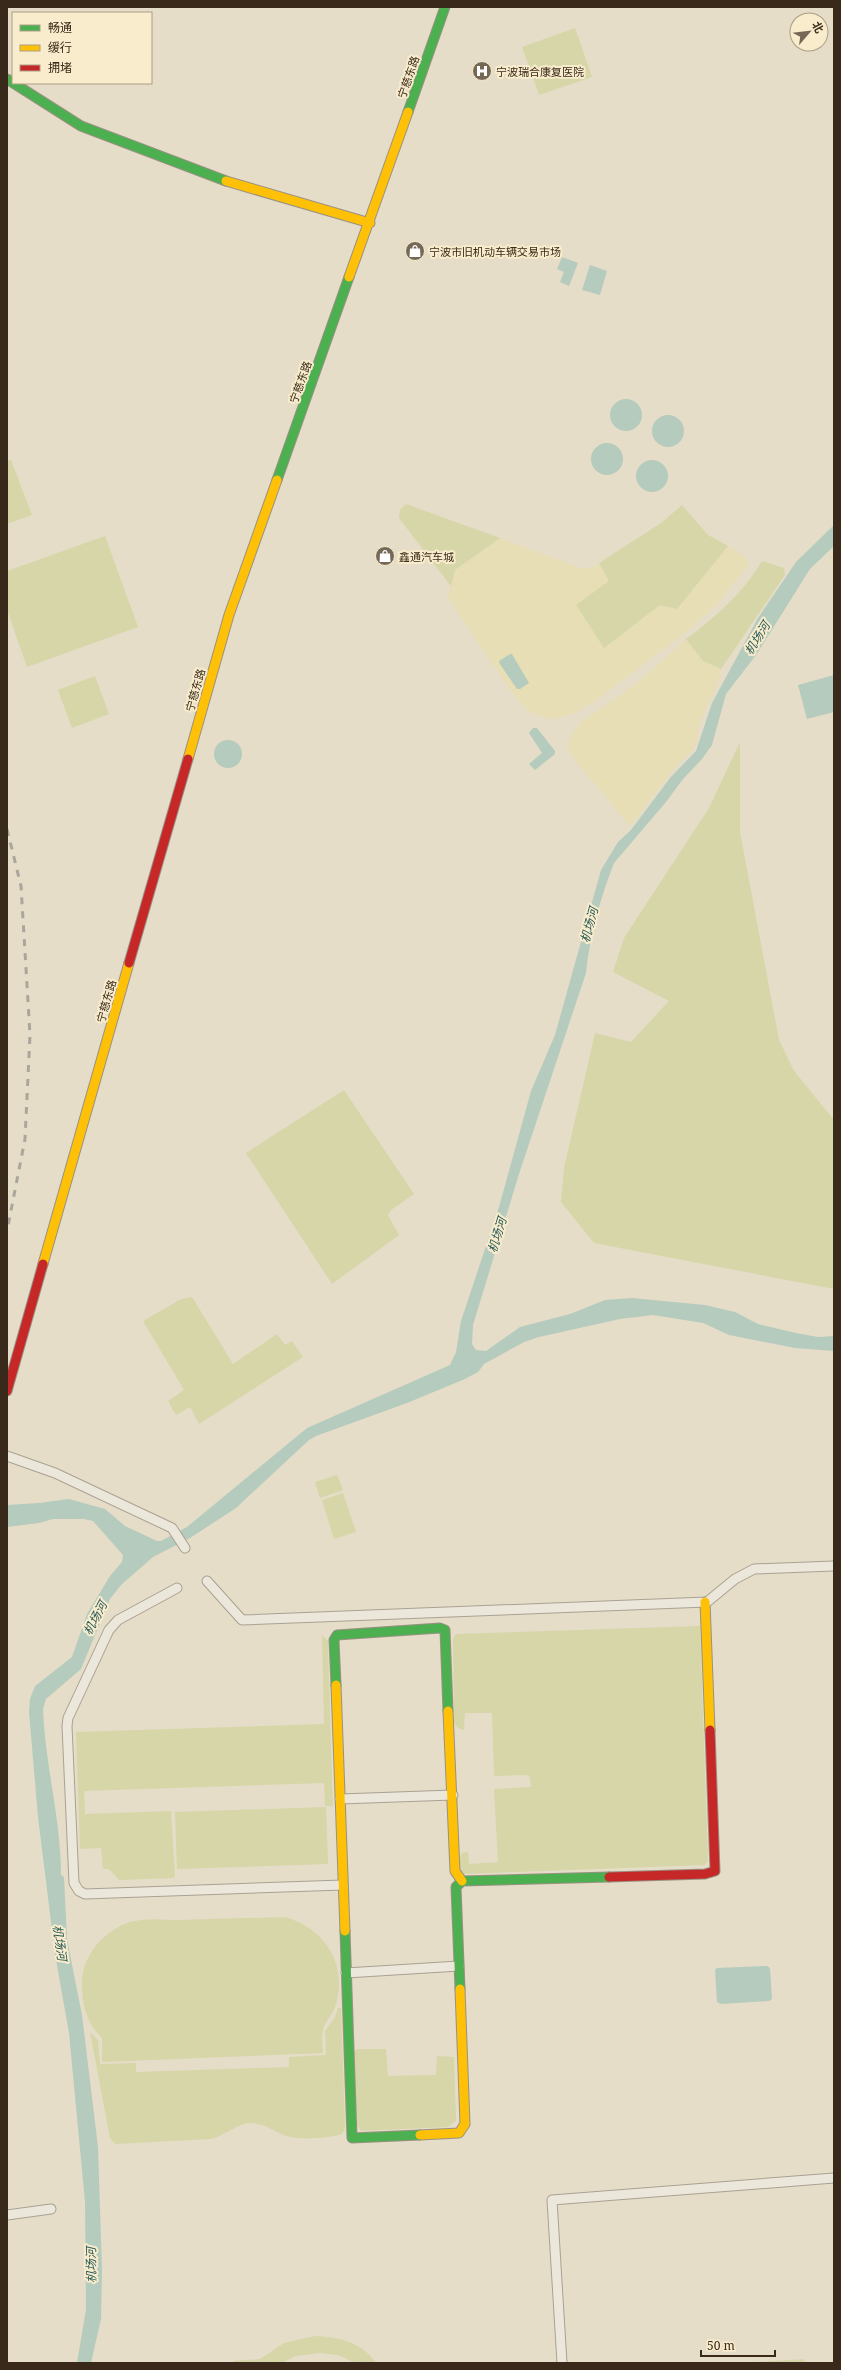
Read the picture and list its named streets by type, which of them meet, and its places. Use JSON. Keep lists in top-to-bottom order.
{
  "streets": {
    "street": ["宁慈东路"]
  },
  "water": ["机场河"],
  "places": {
    "hospital": ["宁波瑞合康复医院"],
    "shop": ["宁波市旧机动车辆交易市场", "鑫通汽车城"]
  },
  "legend": ["畅通", "缓行", "拥堵"],
  "scale_bar": "50 m",
  "north": "top right"
}
